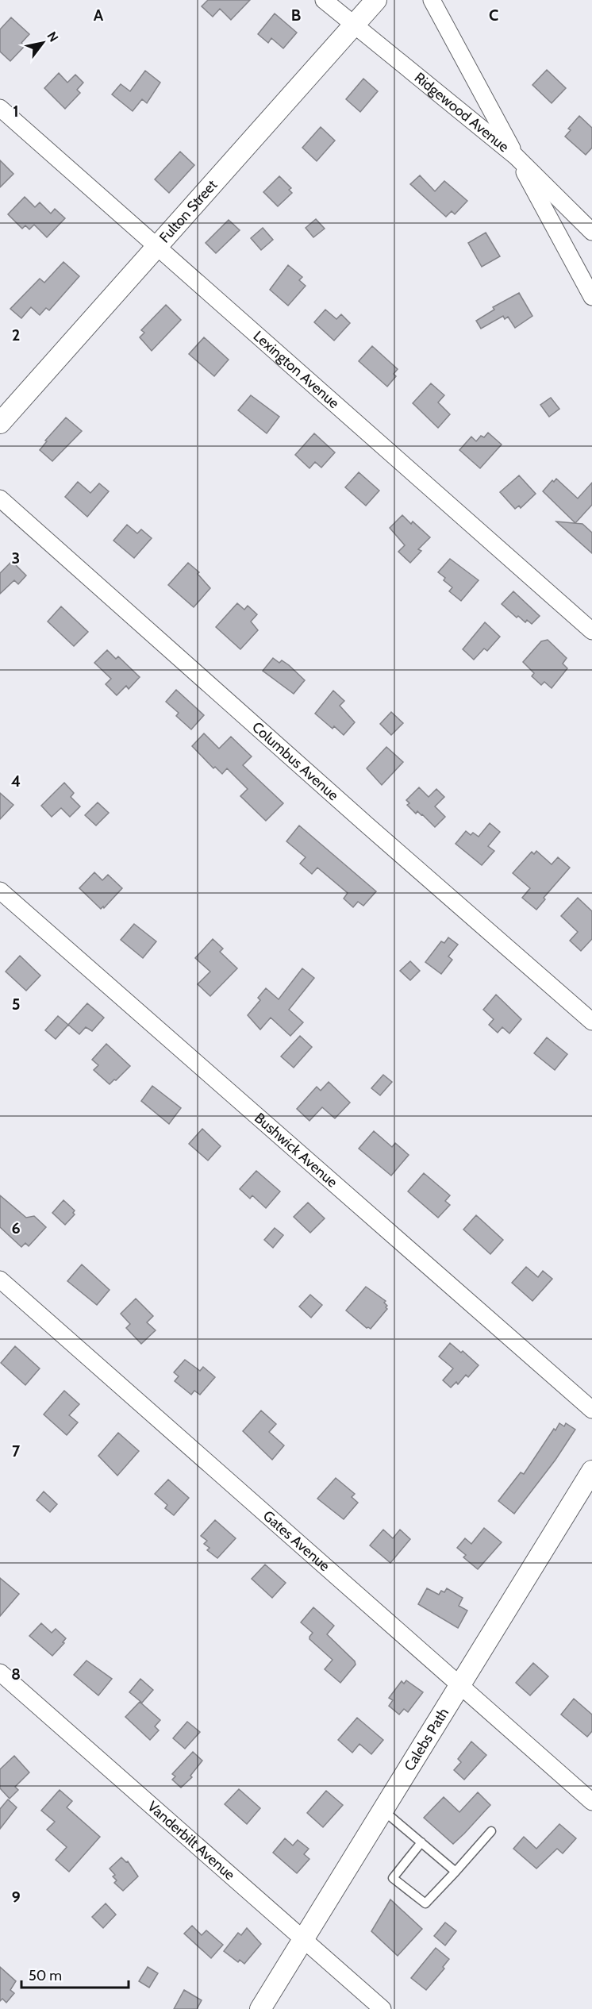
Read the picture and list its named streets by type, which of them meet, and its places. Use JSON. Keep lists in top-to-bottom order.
{
  "streets": {
    "street": [
      "Ridgewood Avenue",
      "Fulton Street",
      "Lexington Avenue",
      "Columbus Avenue",
      "Bushwick Avenue",
      "Gates Avenue",
      "Calebs Path",
      "Vanderbilt Avenue"
    ]
  },
  "crossings": [
    ["Ridgewood Avenue", "Fulton Street"],
    ["Fulton Street", "Lexington Avenue"],
    ["Gates Avenue", "Calebs Path"],
    ["Calebs Path", "Vanderbilt Avenue"]
  ],
  "scale_bar": "50 m",
  "north": "top right",
  "grid": {
    "columns": ["A", "B", "C"],
    "rows": [
      "1",
      "2",
      "3",
      "4",
      "5",
      "6",
      "7",
      "8",
      "9"
    ]
  }
}
